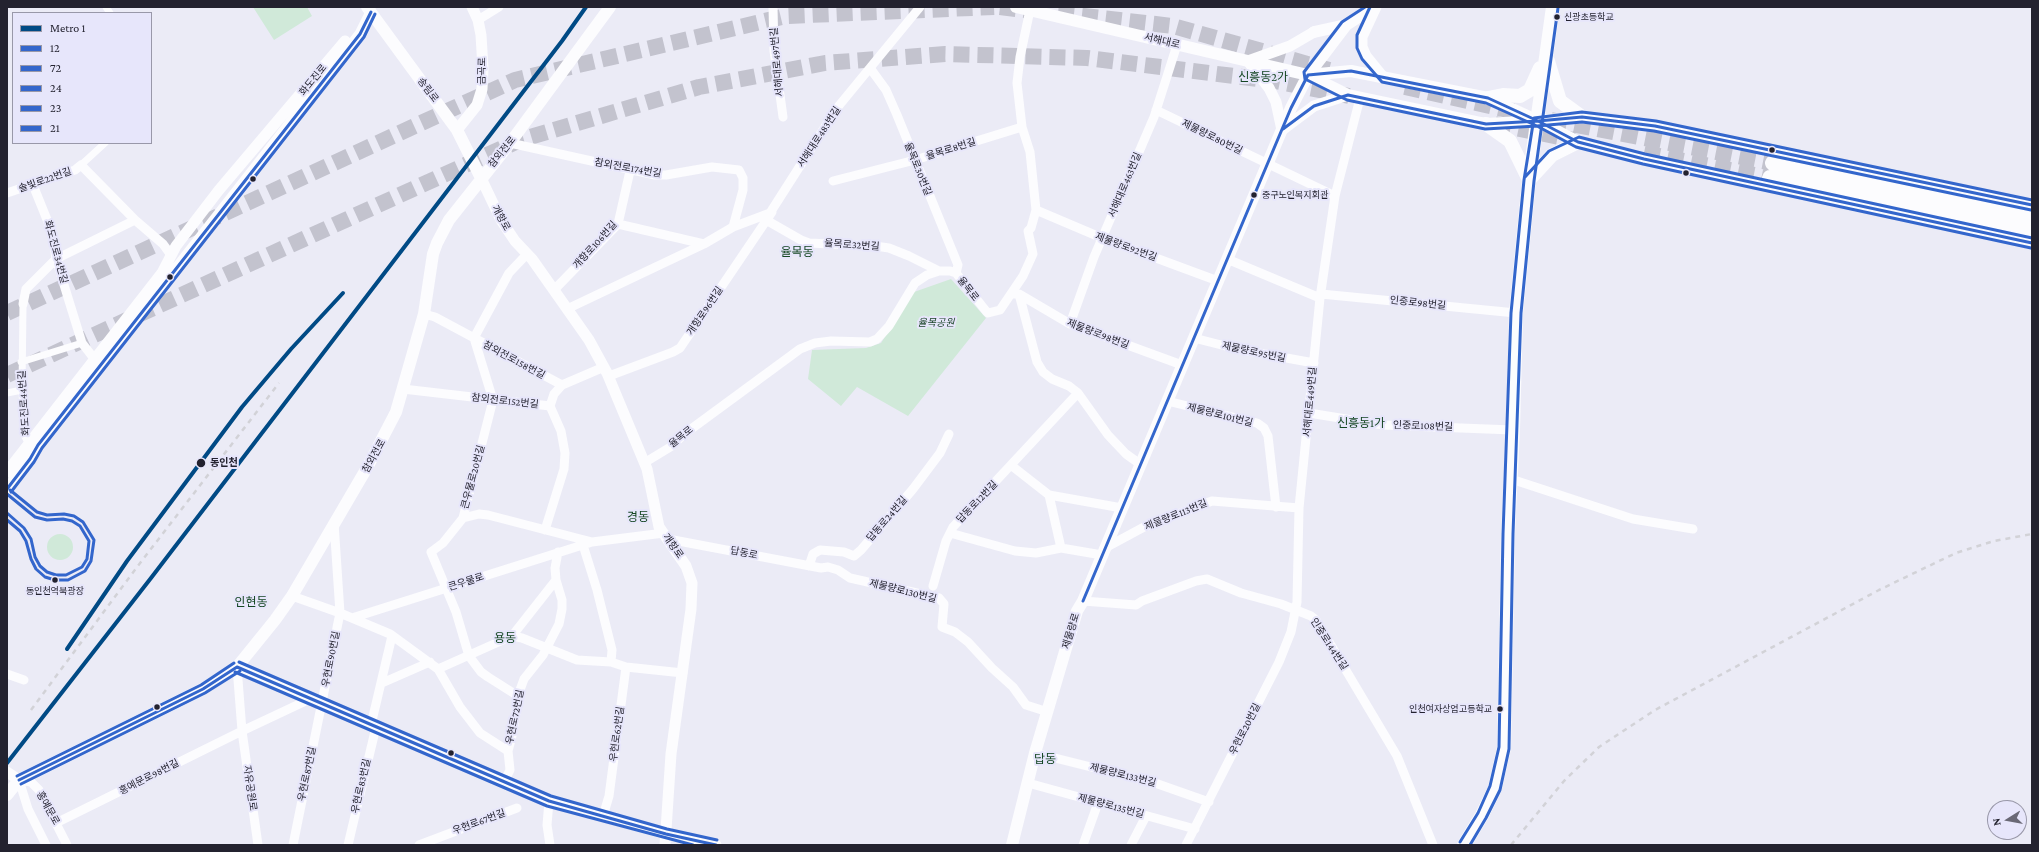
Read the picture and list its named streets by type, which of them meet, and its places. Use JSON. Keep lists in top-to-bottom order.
{
  "streets": {
    "main road": [
      "서해대로",
      "송림로",
      "참외전로",
      "제물량로"
    ],
    "street": [
      "서해대로497번길",
      "금곡로",
      "화도진로",
      "서해대로483번길",
      "제물량로80번길",
      "율목로8번길",
      "참외전로174번길",
      "율목로30번길",
      "솔빛로22번길",
      "서해대로463번길",
      "개항로",
      "개항로106번길",
      "율목로32번길",
      "제물량로92번길",
      "화도진로34번길",
      "율목로",
      "인중로98번길",
      "개항로96번길",
      "제물량로98번길",
      "제물량로95번길",
      "참외전로158번길",
      "참외전로152번길",
      "서해대로449번길",
      "화도진로44번길",
      "제물량로101번길",
      "인중로108번길",
      "큰우물로20번길",
      "답동로12번길",
      "제물량로113번길",
      "답동로24번길",
      "답동로",
      "큰우물로",
      "제물량로130번길",
      "인중로144번길",
      "우현로90번길",
      "우현로72번길",
      "우현로20번길",
      "우현로62번길",
      "우현로87번길",
      "제물량로133번길",
      "홍예문로98번길",
      "우현로83번길",
      "자유공원로",
      "제물량로135번길",
      "홍예문로",
      "우현로67번길"
    ]
  },
  "crossings": [
    ["서해대로", "서해대로463번길"],
    ["서해대로", "율목로"],
    ["서해대로", "서해대로449번길"],
    ["서해대로", "제물량로"],
    ["금곡로", "송림로"],
    ["화도진로", "송림로"],
    ["화도진로", "화도진로34번길"],
    ["화도진로", "화도진로44번길"],
    ["송림로", "참외전로"],
    ["송림로", "개항로"],
    ["서해대로483번길", "참외전로174번길"],
    ["서해대로483번길", "율목로30번길"],
    ["서해대로483번길", "개항로"],
    ["서해대로483번길", "개항로96번길"],
    ["제물량로80번길", "서해대로463번길"],
    ["제물량로80번길", "제물량로"],
    ["율목로8번길", "율목로30번길"],
    ["율목로8번길", "율목로"],
    ["참외전로", "참외전로174번길"],
    ["참외전로", "개항로"],
    ["참외전로", "참외전로158번길"],
    ["참외전로", "참외전로152번길"],
    ["참외전로", "자유공원로"],
    ["참외전로", "홍예문로"],
    ["참외전로174번길", "개항로106번길"],
    ["율목로30번길", "율목로"],
    ["솔빛로22번길", "화도진로34번길"],
    ["서해대로463번길", "제물량로92번길"],
    ["서해대로463번길", "제물량로98번길"],
    ["개항로", "개항로106번길"],
    ["개항로", "율목로"],
    ["개항로", "개항로96번길"],
    ["개항로", "답동로"],
    ["개항로", "큰우물로"],
    ["율목로32번길", "율목로"],
    ["율목로32번길", "개항로96번길"],
    ["제물량로92번길", "율목로"],
    ["제물량로92번길", "제물량로"],
    ["화도진로34번길", "화도진로44번길"],
    ["율목로", "제물량로98번길"],
    ["인중로98번길", "서해대로449번길"],
    ["인중로98번길", "제물량로"],
    ["제물량로98번길", "제물량로"],
    ["제물량로95번길", "서해대로449번길"],
    ["제물량로95번길", "제물량로"],
    ["참외전로152번길", "큰우물로20번길"],
    ["참외전로152번길", "큰우물로"],
    ["서해대로449번길", "인중로108번길"],
    ["서해대로449번길", "제물량로113번길"],
    ["서해대로449번길", "인중로144번길"],
    ["서해대로449번길", "우현로20번길"],
    ["제물량로101번길", "제물량로113번길"],
    ["제물량로101번길", "제물량로"],
    ["큰우물로20번길", "큰우물로"],
    ["제물량로113번길", "제물량로"],
    ["답동로24번길", "답동로"],
    ["답동로", "큰우물로"],
    ["답동로", "제물량로130번길"],
    ["큰우물로", "우현로72번길"],
    ["제물량로130번길", "제물량로"],
    ["제물량로", "인중로144번길"],
    ["제물량로", "제물량로133번길"],
    ["제물량로", "제물량로135번길"],
    ["인중로144번길", "우현로20번길"],
    ["우현로90번길", "우현로87번길"],
    ["우현로20번길", "제물량로133번길"],
    ["우현로20번길", "제물량로135번길"],
    ["홍예문로98번길", "자유공원로"],
    ["홍예문로98번길", "홍예문로"]
  ],
  "districts": [
    "신흥동2가",
    "율목동",
    "신흥동1가",
    "경동",
    "인현동",
    "용동",
    "답동"
  ],
  "parks": ["율목공원"],
  "places": [
    "신광초등학교",
    "중구노인복지회관",
    "동인천",
    "동인천역북광장",
    "인천여자상업고등학교"
  ],
  "lines": [
    "metro line 1",
    "transit line 23",
    "transit line 72",
    "transit line 12",
    "transit line 24",
    "transit line 21"
  ],
  "legend": [
    "Metro 1",
    "12",
    "72",
    "24",
    "23",
    "21"
  ],
  "north": "left"
}
